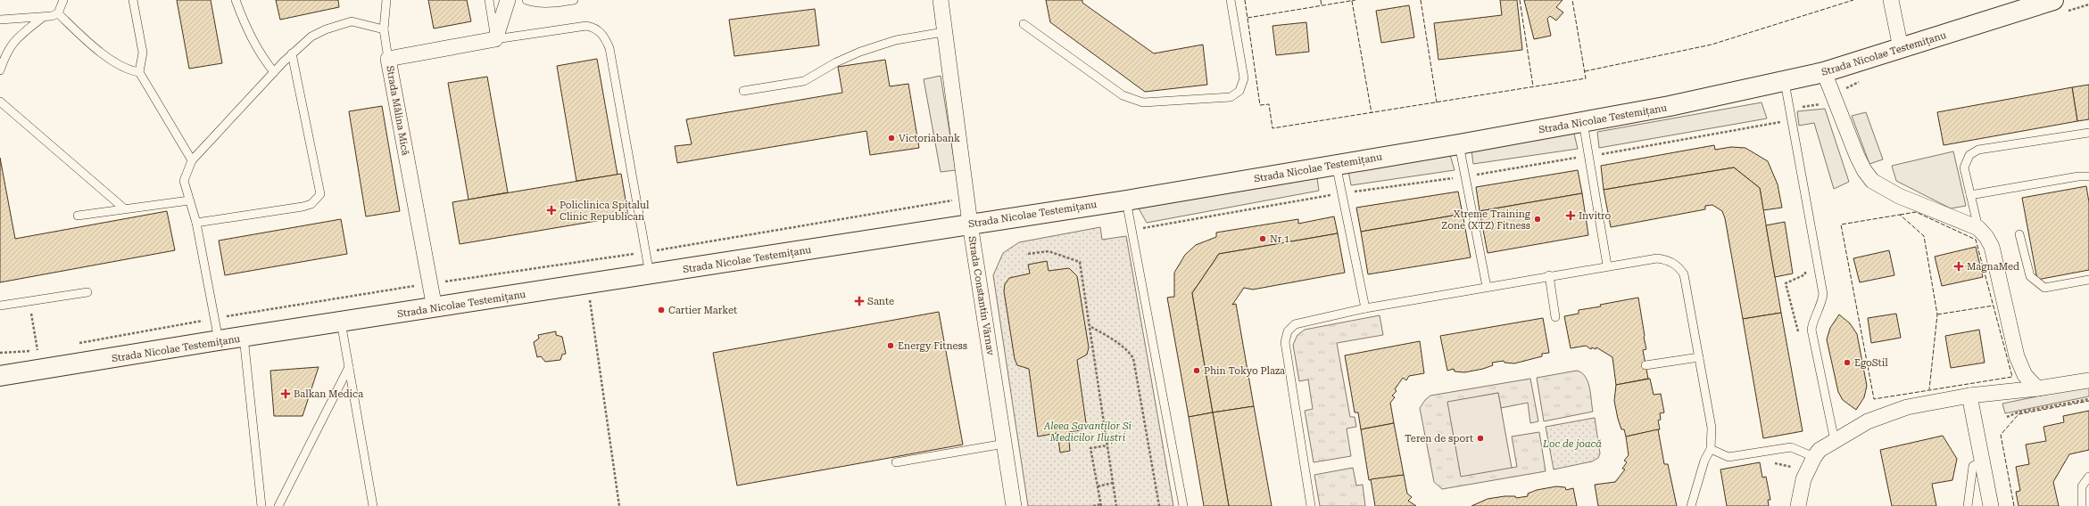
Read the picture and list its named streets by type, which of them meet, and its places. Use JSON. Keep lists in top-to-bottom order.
{
  "streets": {
    "main road": ["Strada Nicolae Testemițanu"],
    "street": ["Strada Mălina Mică", "Strada Constantin Vârnav"]
  },
  "crossings": [
    ["Strada Nicolae Testemițanu", "Strada Mălina Mică"],
    ["Strada Nicolae Testemițanu", "Strada Constantin Vârnav"]
  ],
  "parks": ["Aleea Savanților Și Medicilor Iluștri", "Loc de joacă"],
  "places": {
    "other": [
      "Victoriabank",
      "Xtreme Training Zone (XTZ) Fitness",
      "Nr 1",
      "Cartier Market",
      "Energy Fitness",
      "EgoStil",
      "Phin Tokyo Plaza",
      "Teren de sport"
    ],
    "health": [
      "Policlinica Spitalul Clinic Republican",
      "Invitro",
      "MagnaMed",
      "Sante",
      "Balkan Medica"
    ]
  }
}
